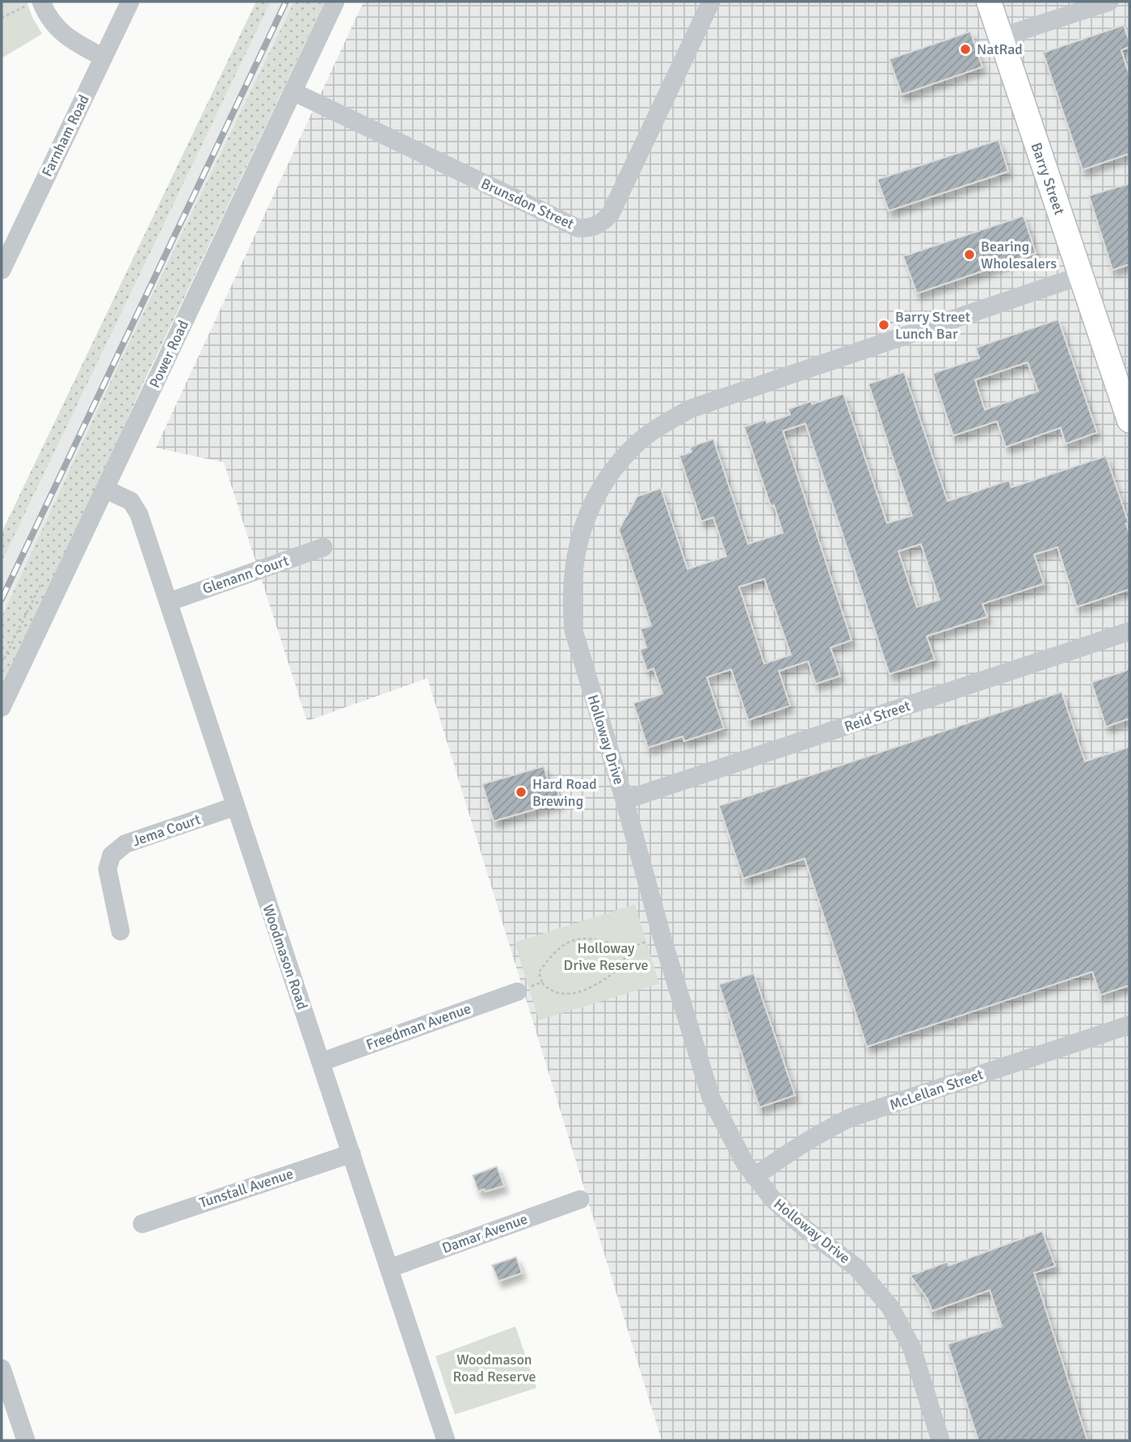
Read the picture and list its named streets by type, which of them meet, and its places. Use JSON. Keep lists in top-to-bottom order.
{
  "streets": {
    "main road": ["Barry Street"],
    "street": [
      "Farnham Road",
      "Brunsdon Street",
      "Power Road",
      "Glenann Court",
      "Reid Street",
      "Holloway Drive",
      "Jema Court",
      "Woodmason Road",
      "Freedman Avenue",
      "McLellan Street",
      "Tunstall Avenue",
      "Damar Avenue"
    ]
  },
  "crossings": [
    ["Barry Street", "Holloway Drive"],
    ["Brunsdon Street", "Power Road"],
    ["Power Road", "Woodmason Road"],
    ["Glenann Court", "Woodmason Road"],
    ["Reid Street", "Holloway Drive"],
    ["Holloway Drive", "McLellan Street"],
    ["Jema Court", "Woodmason Road"],
    ["Woodmason Road", "Freedman Avenue"],
    ["Woodmason Road", "Tunstall Avenue"],
    ["Woodmason Road", "Damar Avenue"]
  ],
  "parks": ["Holloway Drive Reserve", "Woodmason Road Reserve"],
  "places": [
    "NatRad",
    "Bearing Wholesalers",
    "Barry Street Lunch Bar",
    "Hard Road Brewing"
  ]
}
